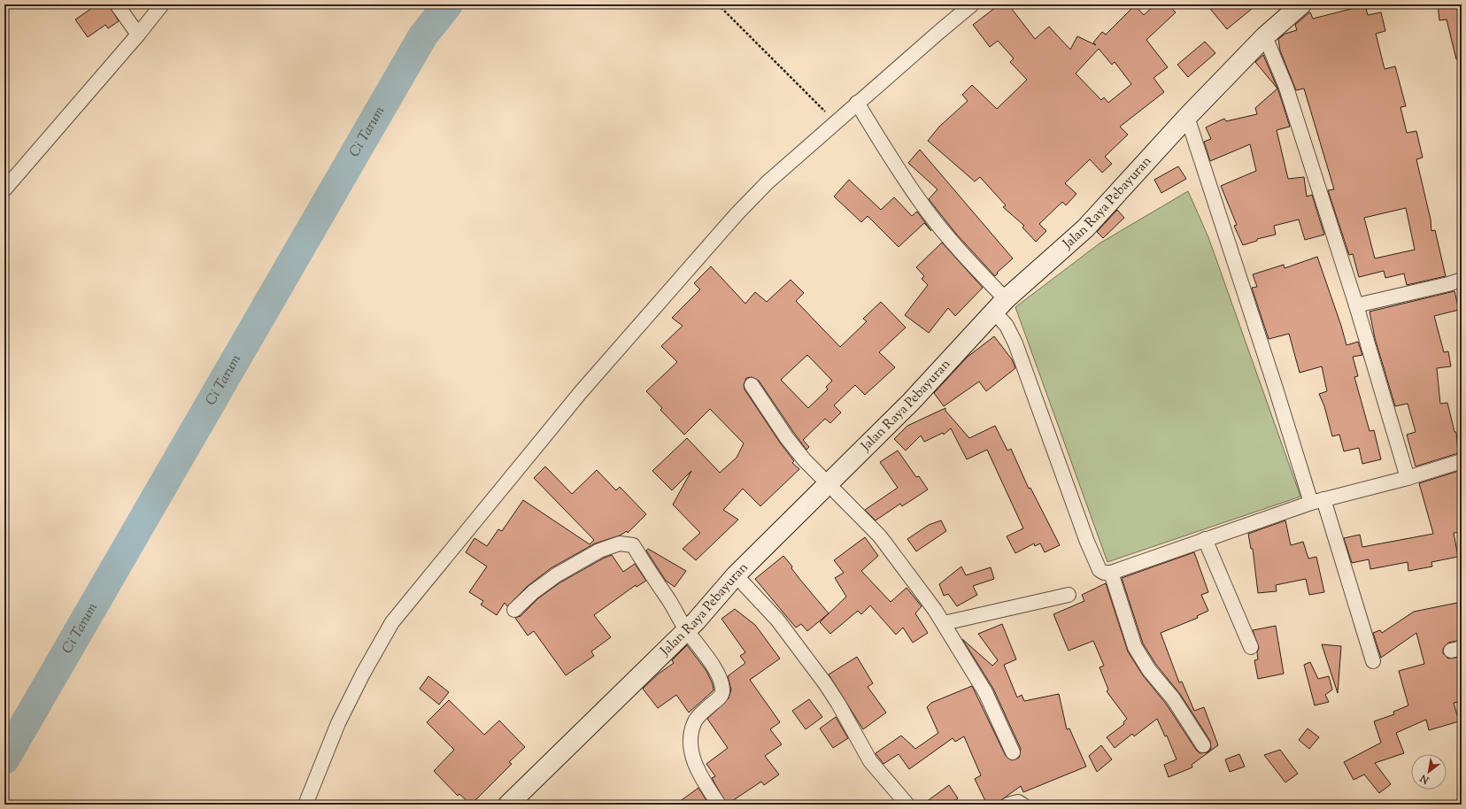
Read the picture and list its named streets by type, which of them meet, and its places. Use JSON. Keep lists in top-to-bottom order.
{
  "streets": {
    "main road": ["Jalan Raya Pebayuran"]
  },
  "water": ["Ci Tarum"],
  "north": "bottom left"
}
